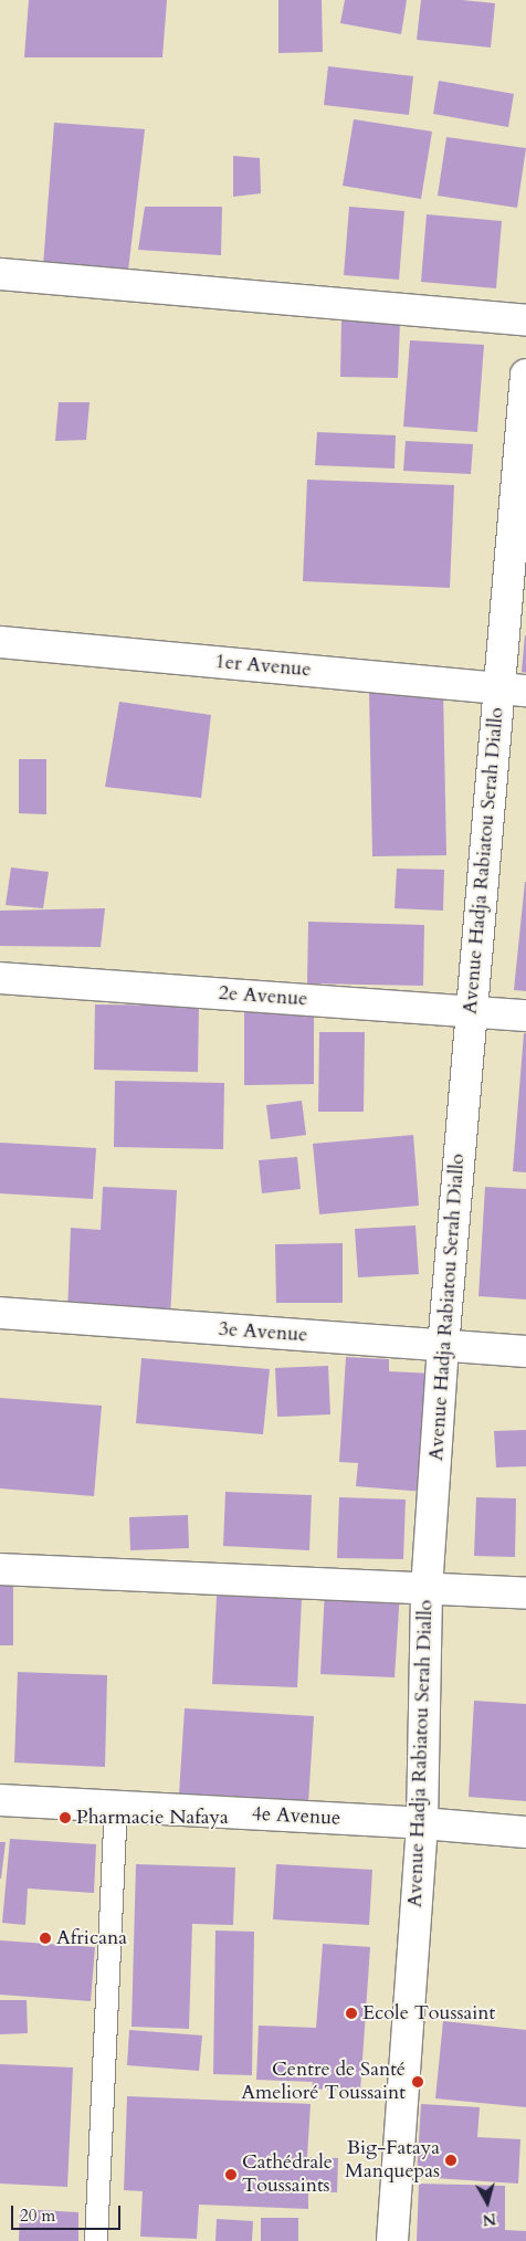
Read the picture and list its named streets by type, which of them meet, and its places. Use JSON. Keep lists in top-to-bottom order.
{
  "streets": {
    "street": [
      "1er Avenue",
      "Avenue Hadja Rabiatou Serah Diallo",
      "2e Avenue",
      "3e Avenue",
      "4e Avenue"
    ]
  },
  "crossings": [
    ["1er Avenue", "Avenue Hadja Rabiatou Serah Diallo"],
    ["Avenue Hadja Rabiatou Serah Diallo", "2e Avenue"],
    ["Avenue Hadja Rabiatou Serah Diallo", "3e Avenue"],
    ["Avenue Hadja Rabiatou Serah Diallo", "4e Avenue"]
  ],
  "places": [
    "Pharmacie Nafaya",
    "Africana",
    "Ecole Toussaint",
    "Centre de Santé Amelioré Toussaint",
    "Big-Fataya Manquepas",
    "Cathédrale Toussaints"
  ],
  "scale_bar": "20 m",
  "north": "bottom"
}
